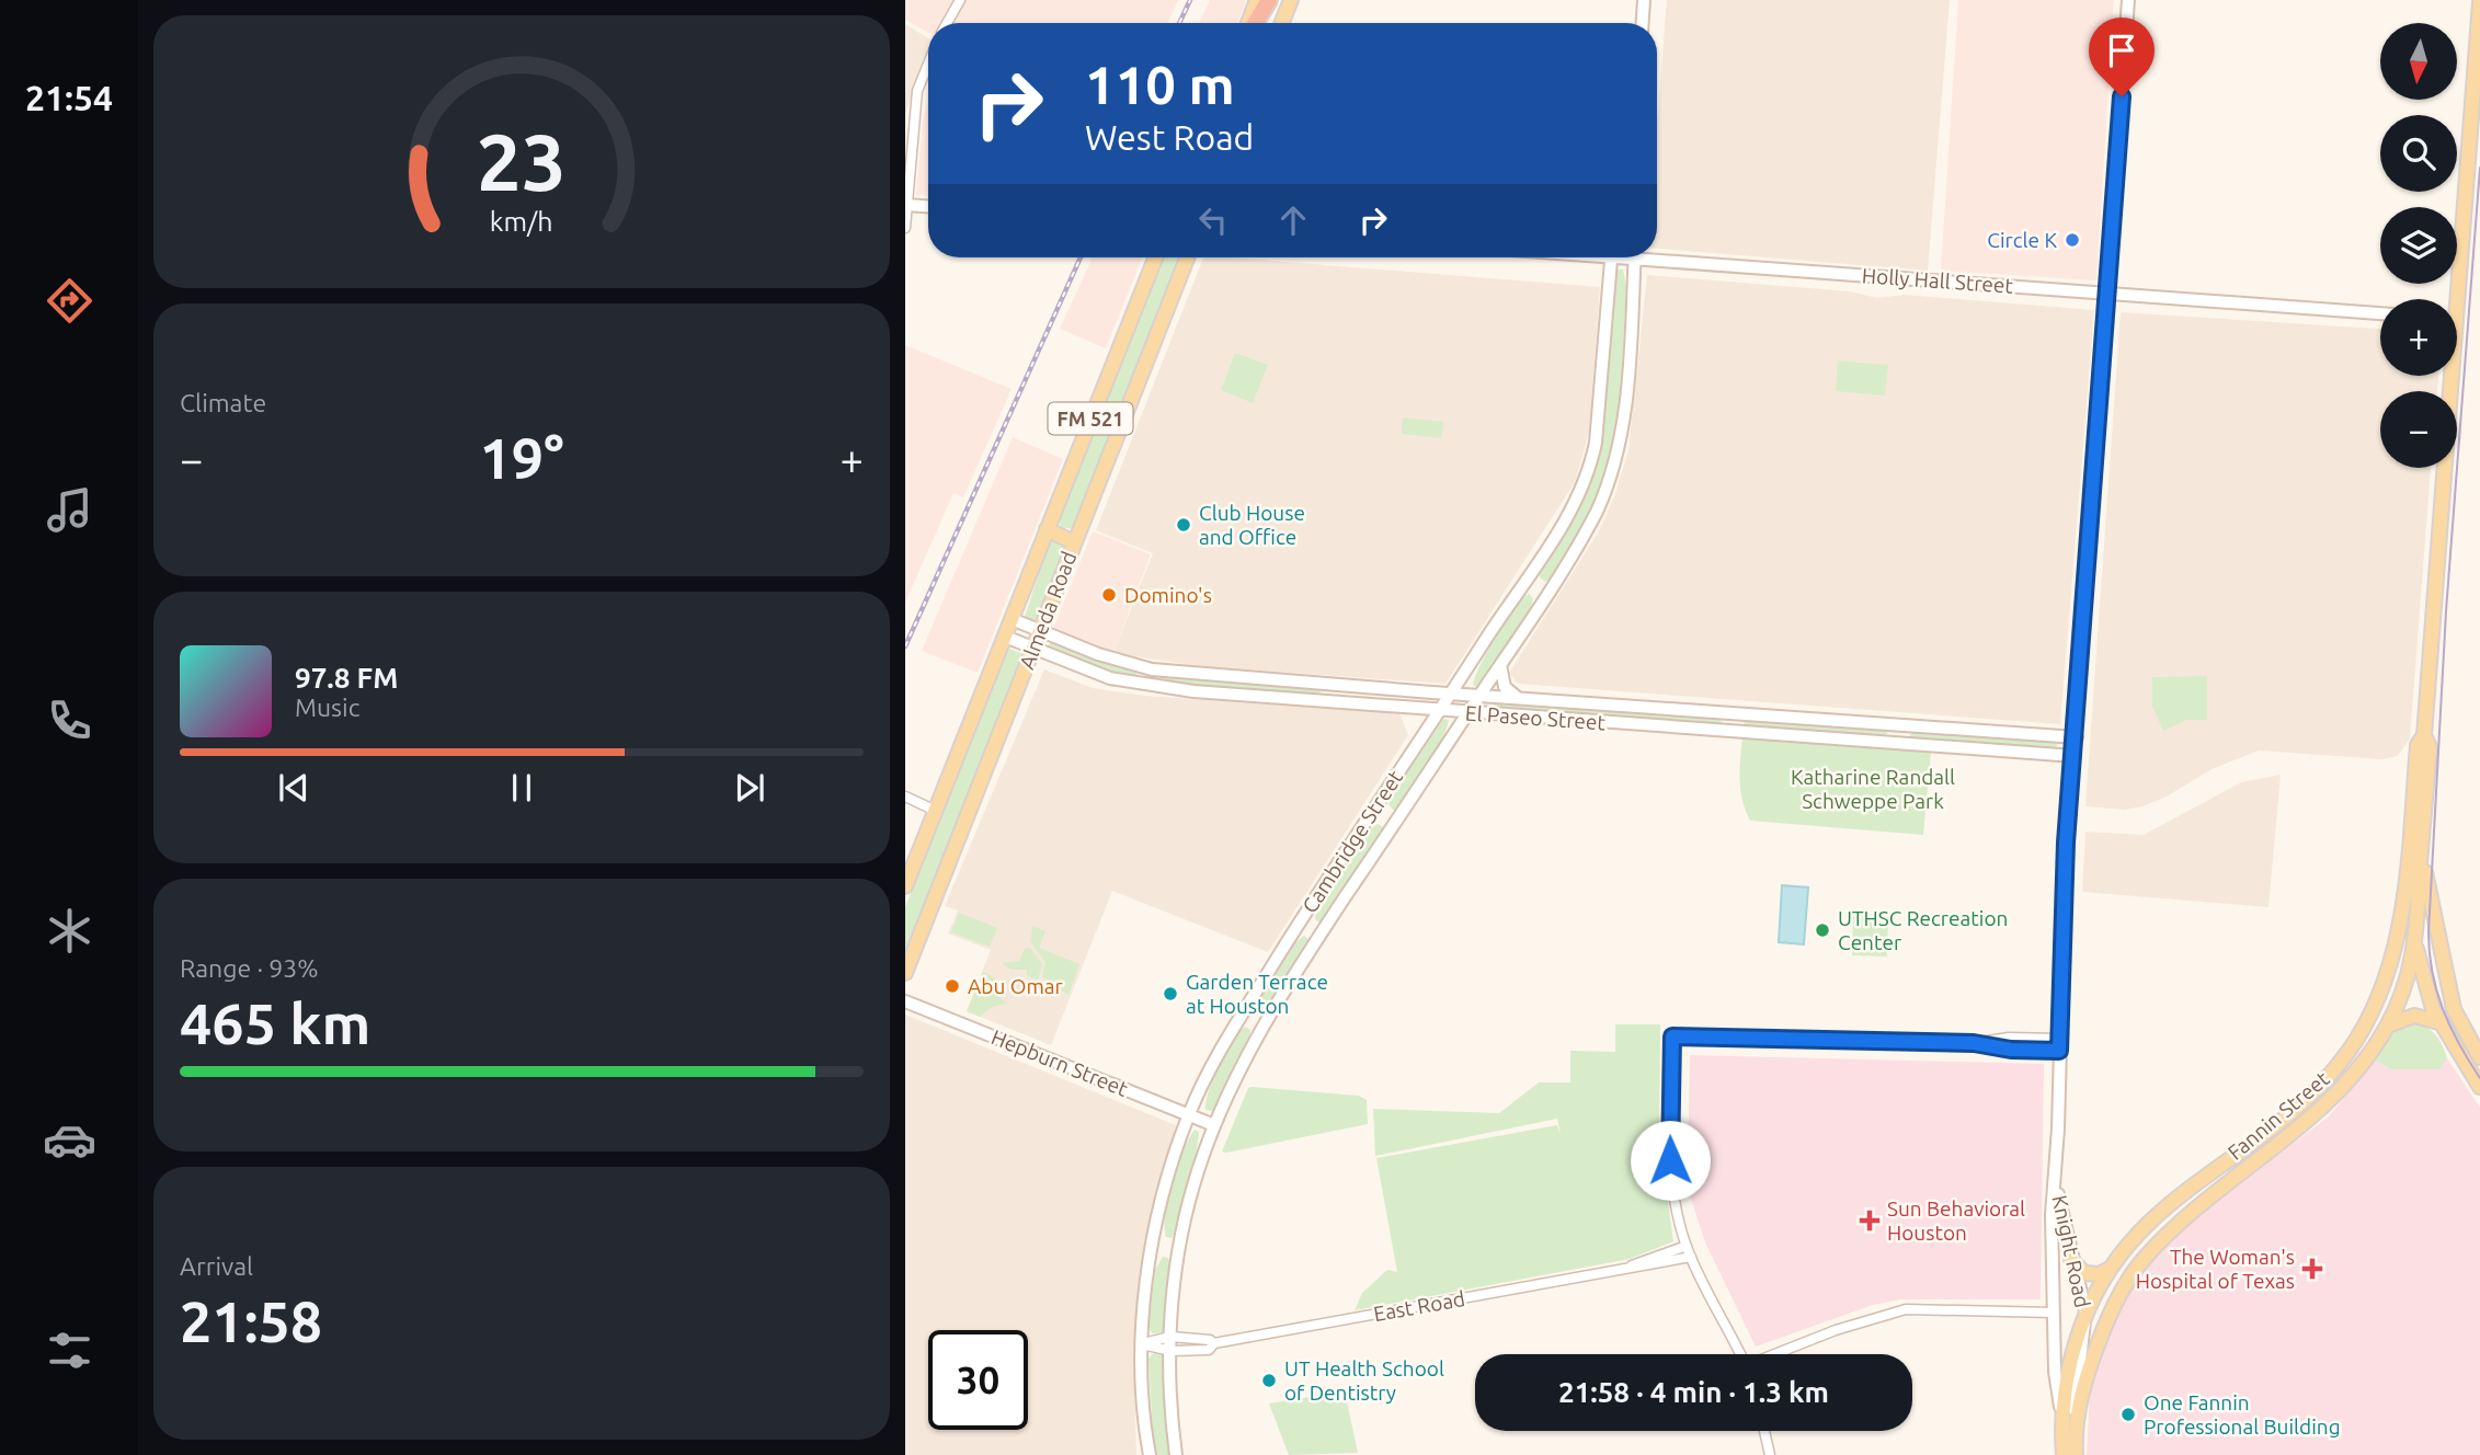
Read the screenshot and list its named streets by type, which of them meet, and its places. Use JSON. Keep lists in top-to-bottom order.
{
  "streets": {
    "main road": ["FM 521", "Almeda Road", "Fannin Street"],
    "street": [
      "Holly Hall Street",
      "El Paseo Street",
      "Cambridge Street",
      "Hepburn Street",
      "Knight Road",
      "East Road"
    ]
  },
  "crossings": [
    ["Holly Hall Street", "Knight Road"],
    ["Almeda Road", "El Paseo Street"],
    ["El Paseo Street", "Cambridge Street"],
    ["El Paseo Street", "Knight Road"],
    ["Cambridge Street", "Hepburn Street"],
    ["Cambridge Street", "East Road"],
    ["Fannin Street", "Knight Road"]
  ],
  "parks": ["Katharine Randall Schweppe Park"],
  "places": {
    "other": [
      "Circle K",
      "Club House and Office",
      "Domino's",
      "UTHSC Recreation Center",
      "Abu Omar",
      "Garden Terrace at Houston",
      "UT Health School of Dentistry",
      "One Fannin Professional Building"
    ],
    "health": ["Sun Behavioral Houston", "The Woman's Hospital of Texas"]
  },
  "north": "bottom",
  "page": {
    "tabs": "21:54",
    "map_buttons": ["+", "−"],
    "turn": ["110 m", "West Road"],
    "tile": [
      "Climate",
      ["Range · 93%", "465 km"],
      ["Arrival", "21:58"]
    ],
    "heat": ["−", "19°", "+"],
    "song": ["97.8 FM", "Music"],
    "limit": "30",
    "trip": "21:58 · 4 min · 1.3 km",
    "gauge": ["23", "km/h"]
  }
}
